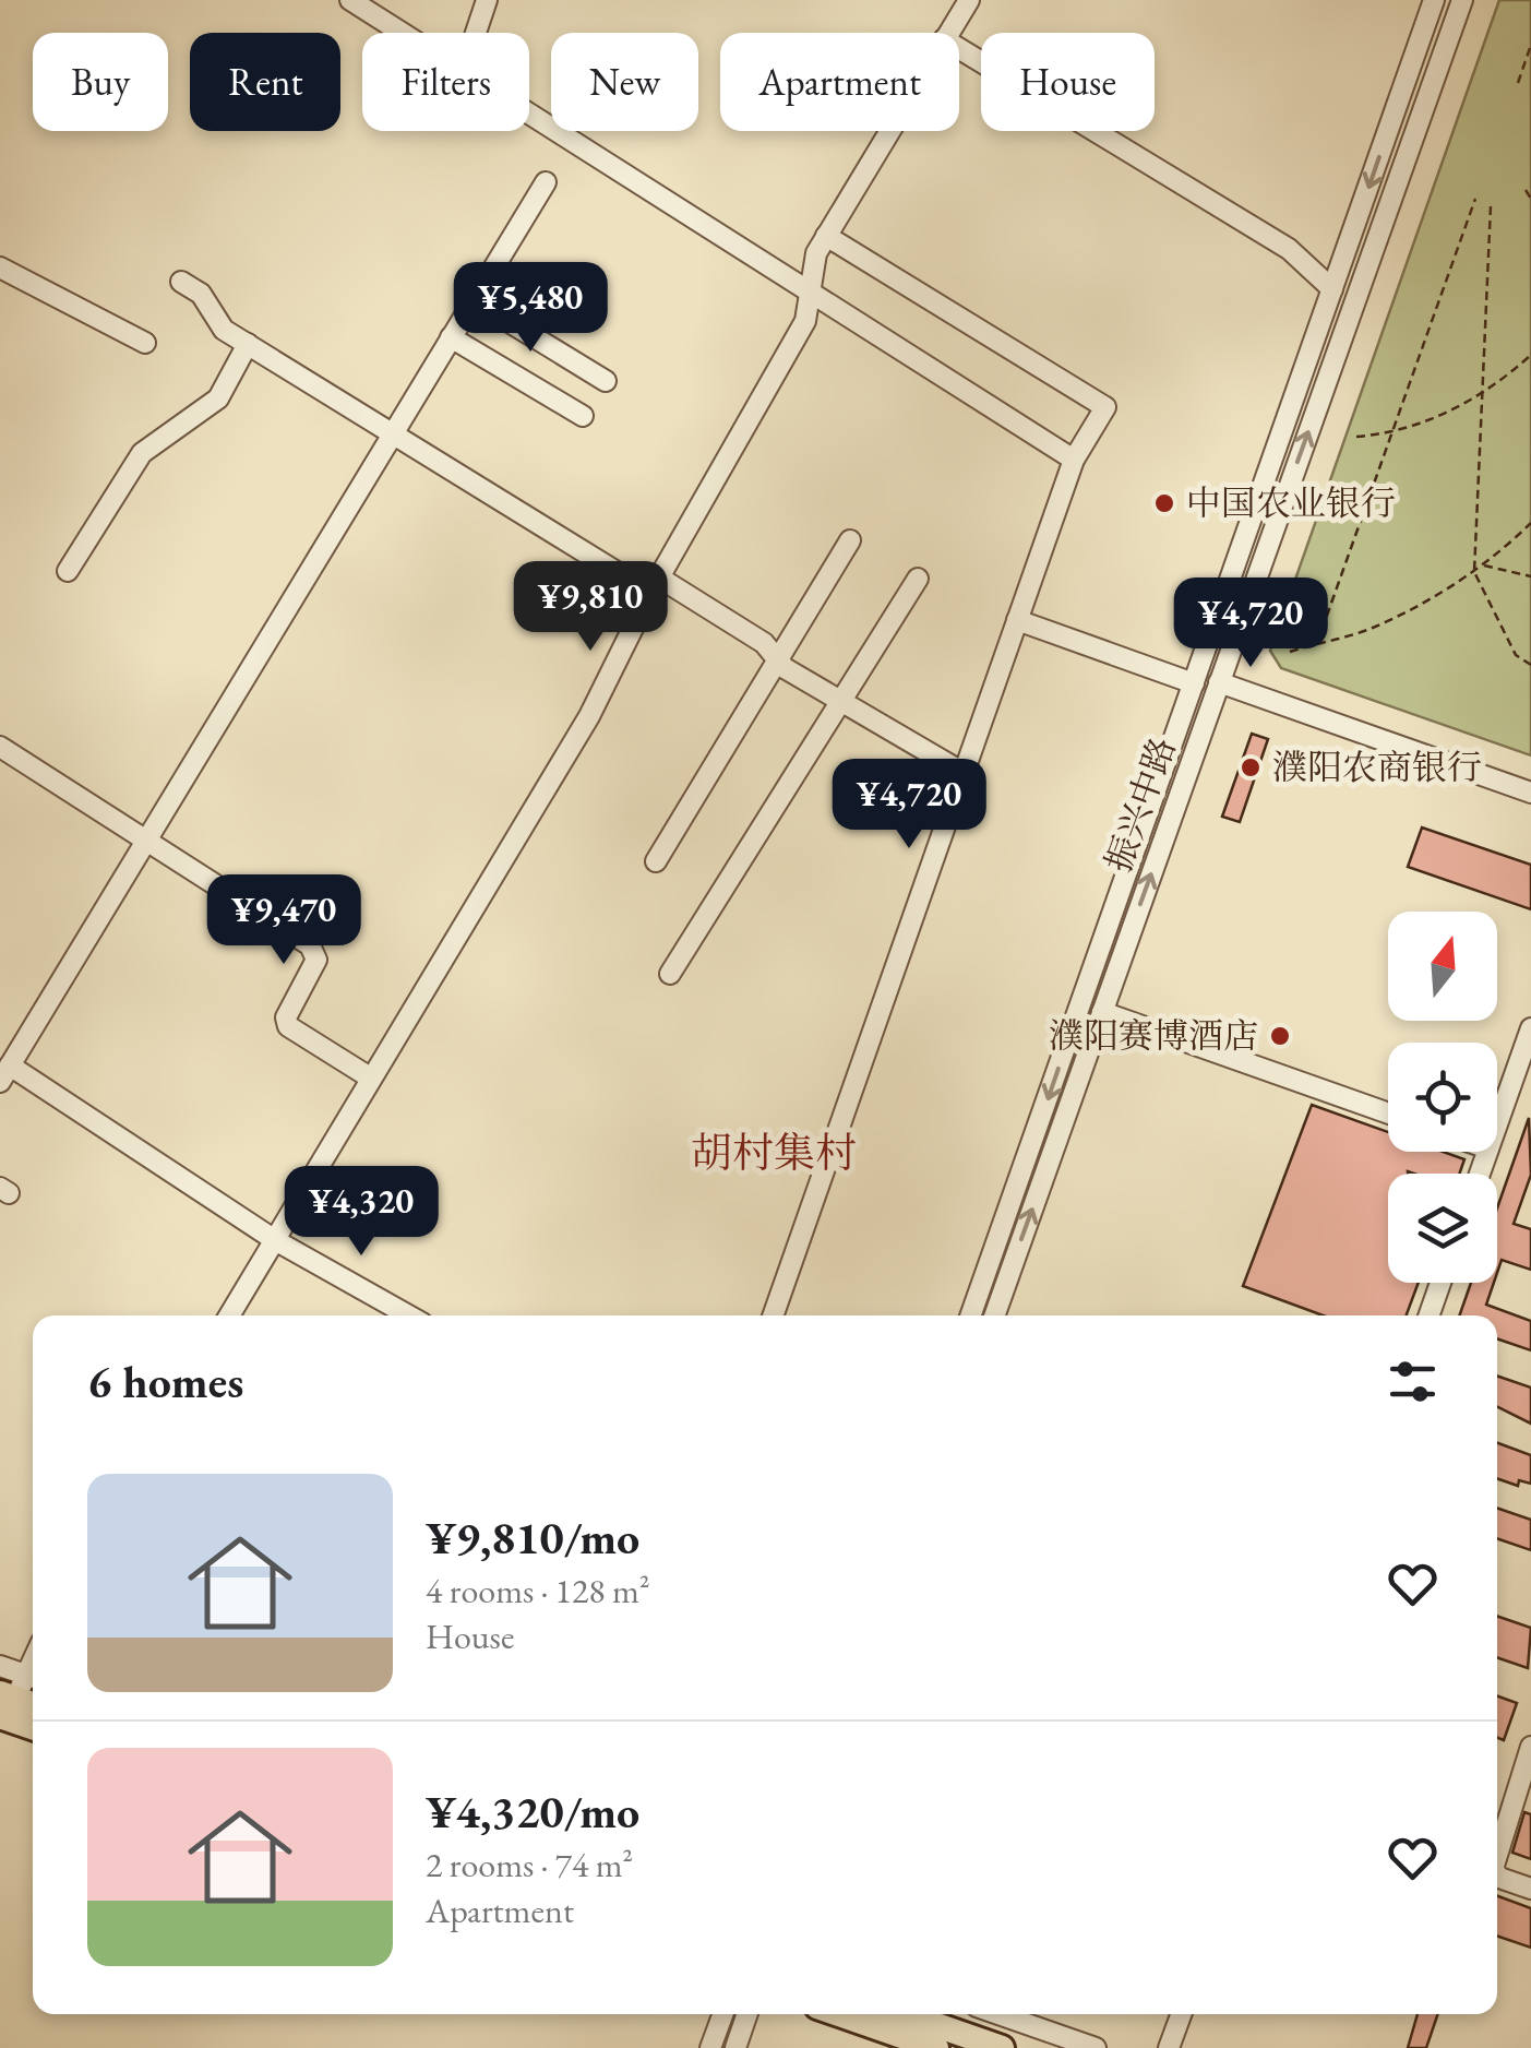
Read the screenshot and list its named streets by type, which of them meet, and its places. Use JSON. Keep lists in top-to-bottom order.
{
  "streets": {
    "street": ["振兴中路"]
  },
  "districts": ["胡村集村"],
  "places": ["中国农业银行", "濮阳农商银行", "濮阳赛博酒店"],
  "north": "top",
  "page": {
    "chip": [
      "Buy",
      "Rent",
      "Filters",
      "New",
      "Apartment",
      "House"
    ],
    "price": [
      "¥5,480",
      "¥9,810",
      "¥4,720",
      "¥4,720",
      "¥9,470",
      "¥4,320"
    ],
    "heading": "6 homes",
    "list": [
      {
        "name": "¥9,810/mo",
        "note": "4 rooms · 128 m² · House"
      },
      {
        "name": "¥4,320/mo",
        "note": "2 rooms · 74 m² · Apartment"
      }
    ]
  }
}
